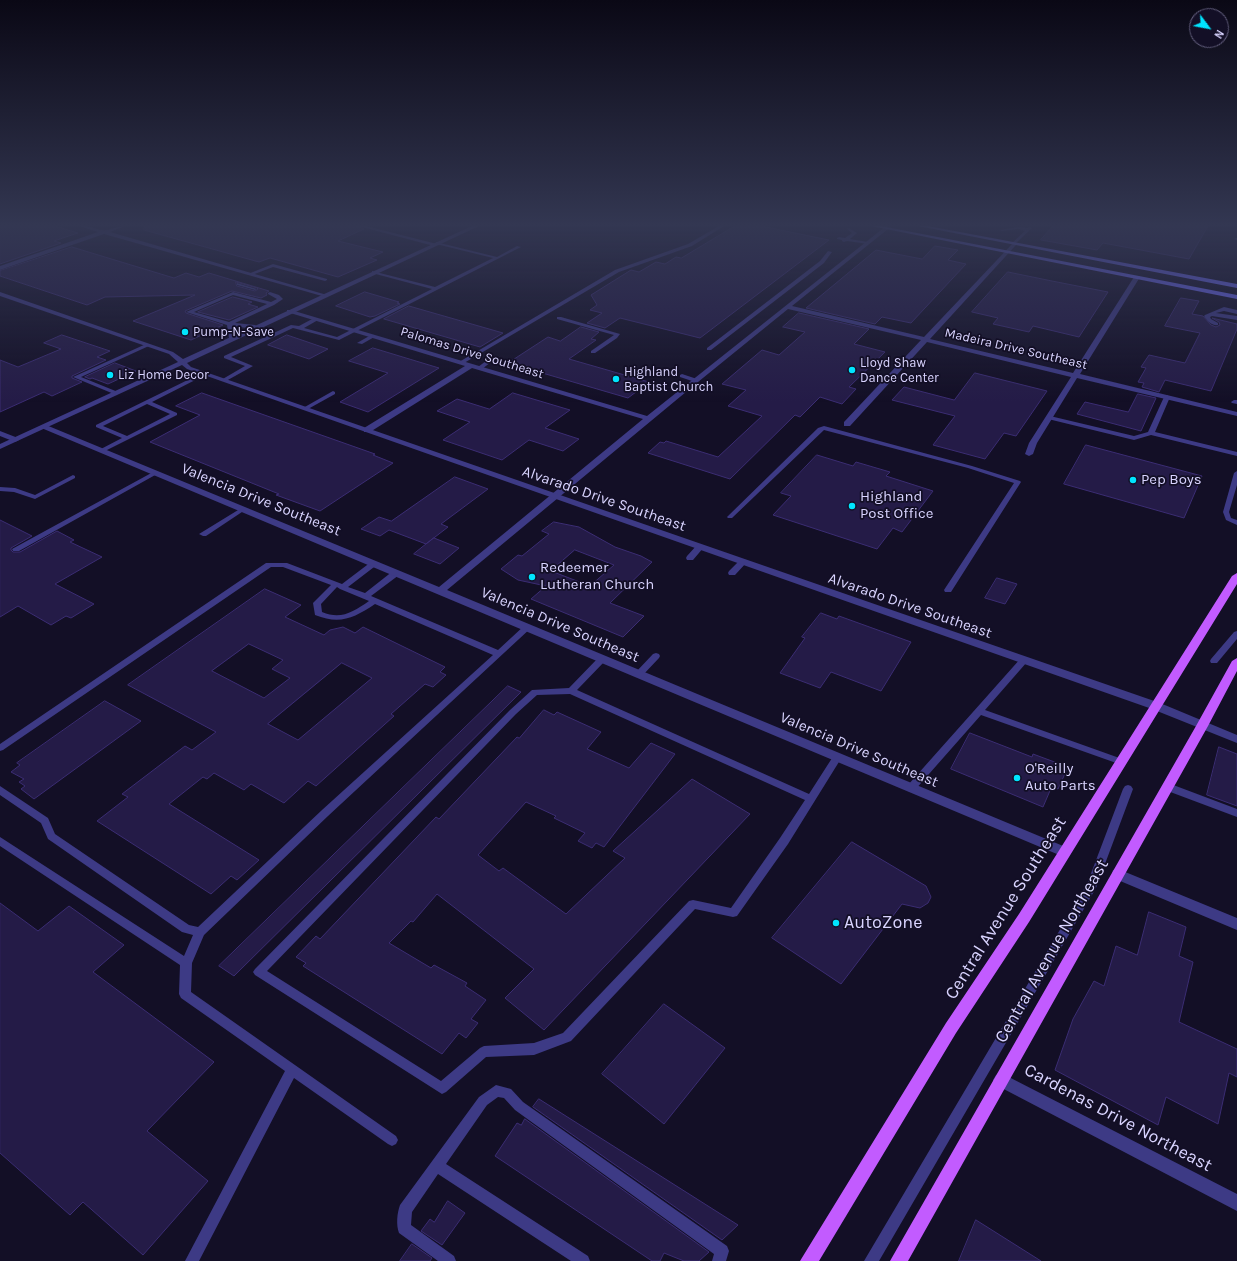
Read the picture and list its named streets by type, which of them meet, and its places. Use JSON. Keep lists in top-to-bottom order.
{
  "streets": {
    "main road": ["Central Avenue Southeast", "Central Avenue Northeast"],
    "street": [
      "Madeira Drive Southeast",
      "Palomas Drive Southeast",
      "Alvarado Drive Southeast",
      "Valencia Drive Southeast",
      "Cardenas Drive Northeast"
    ]
  },
  "crossings": [
    ["Alvarado Drive Southeast", "Central Avenue Southeast"],
    ["Alvarado Drive Southeast", "Central Avenue Northeast"],
    ["Valencia Drive Southeast", "Central Avenue Southeast"],
    ["Central Avenue Northeast", "Cardenas Drive Northeast"]
  ],
  "places": [
    "Pump-N-Save",
    "Lloyd Shaw Dance Center",
    "Liz Home Decor",
    "Highland Baptist Church",
    "Pep Boys",
    "Highland Post Office",
    "Redeemer Lutheran Church",
    "O'Reilly Auto Parts",
    "AutoZone"
  ],
  "north": "bottom right"
}
